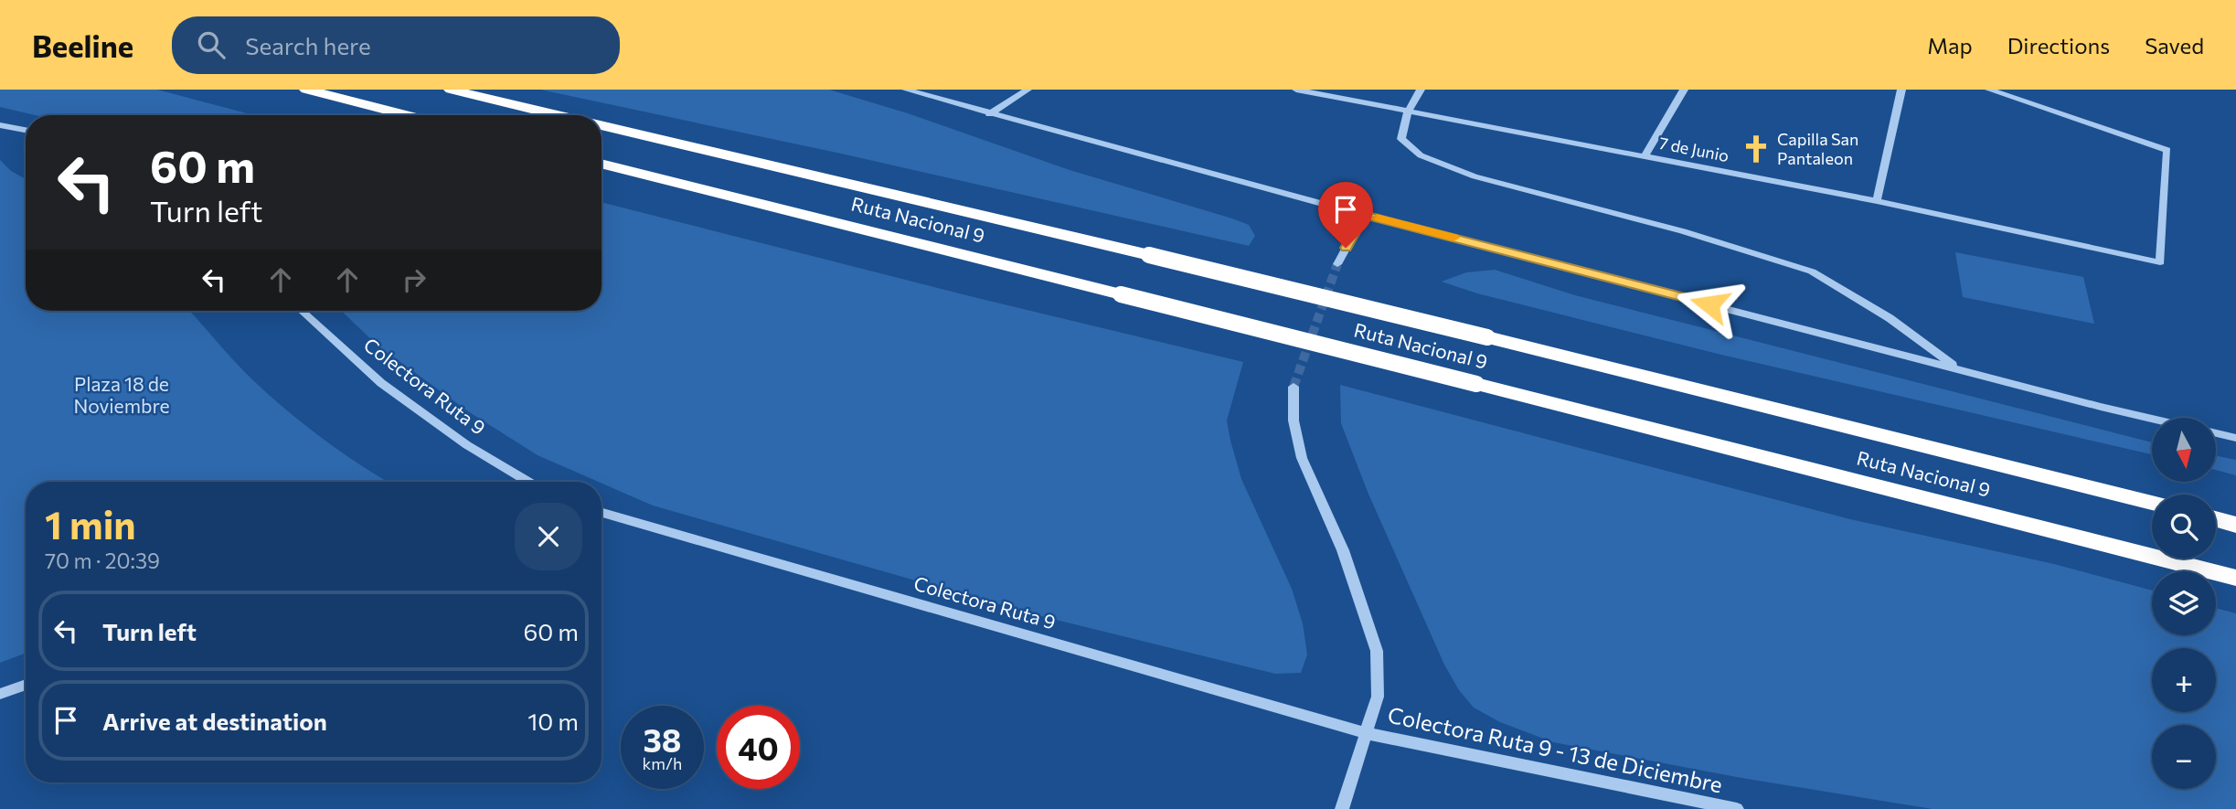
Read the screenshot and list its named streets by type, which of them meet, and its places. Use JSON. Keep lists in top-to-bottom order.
{
  "streets": {
    "highway": ["Ruta Nacional 9"],
    "street": ["7 de Junio", "Colectora Ruta 9", "Colectora Ruta 9 - 13 de Diciembre"]
  },
  "crossings": [
    ["Colectora Ruta 9", "Colectora Ruta 9 - 13 de Diciembre"]
  ],
  "parks": ["Plaza 18 de Noviembre"],
  "places": {
    "church": ["Capilla San Pantaleon"]
  },
  "north": "bottom",
  "page": {
    "header": "Beeline",
    "search": "Search here",
    "nav": ["Map", "Directions", "Saved"],
    "turn": ["60 m", "Turn left"],
    "map_buttons": ["+", "−"],
    "heading": ["1 min", "70 m · 20:39"],
    "list": [
      {
        "name": "Turn left",
        "value": "60 m"
      },
      {
        "name": "Arrive at destination",
        "value": "10 m"
      }
    ],
    "speed": "38 km/h",
    "limit": "40"
  }
}
